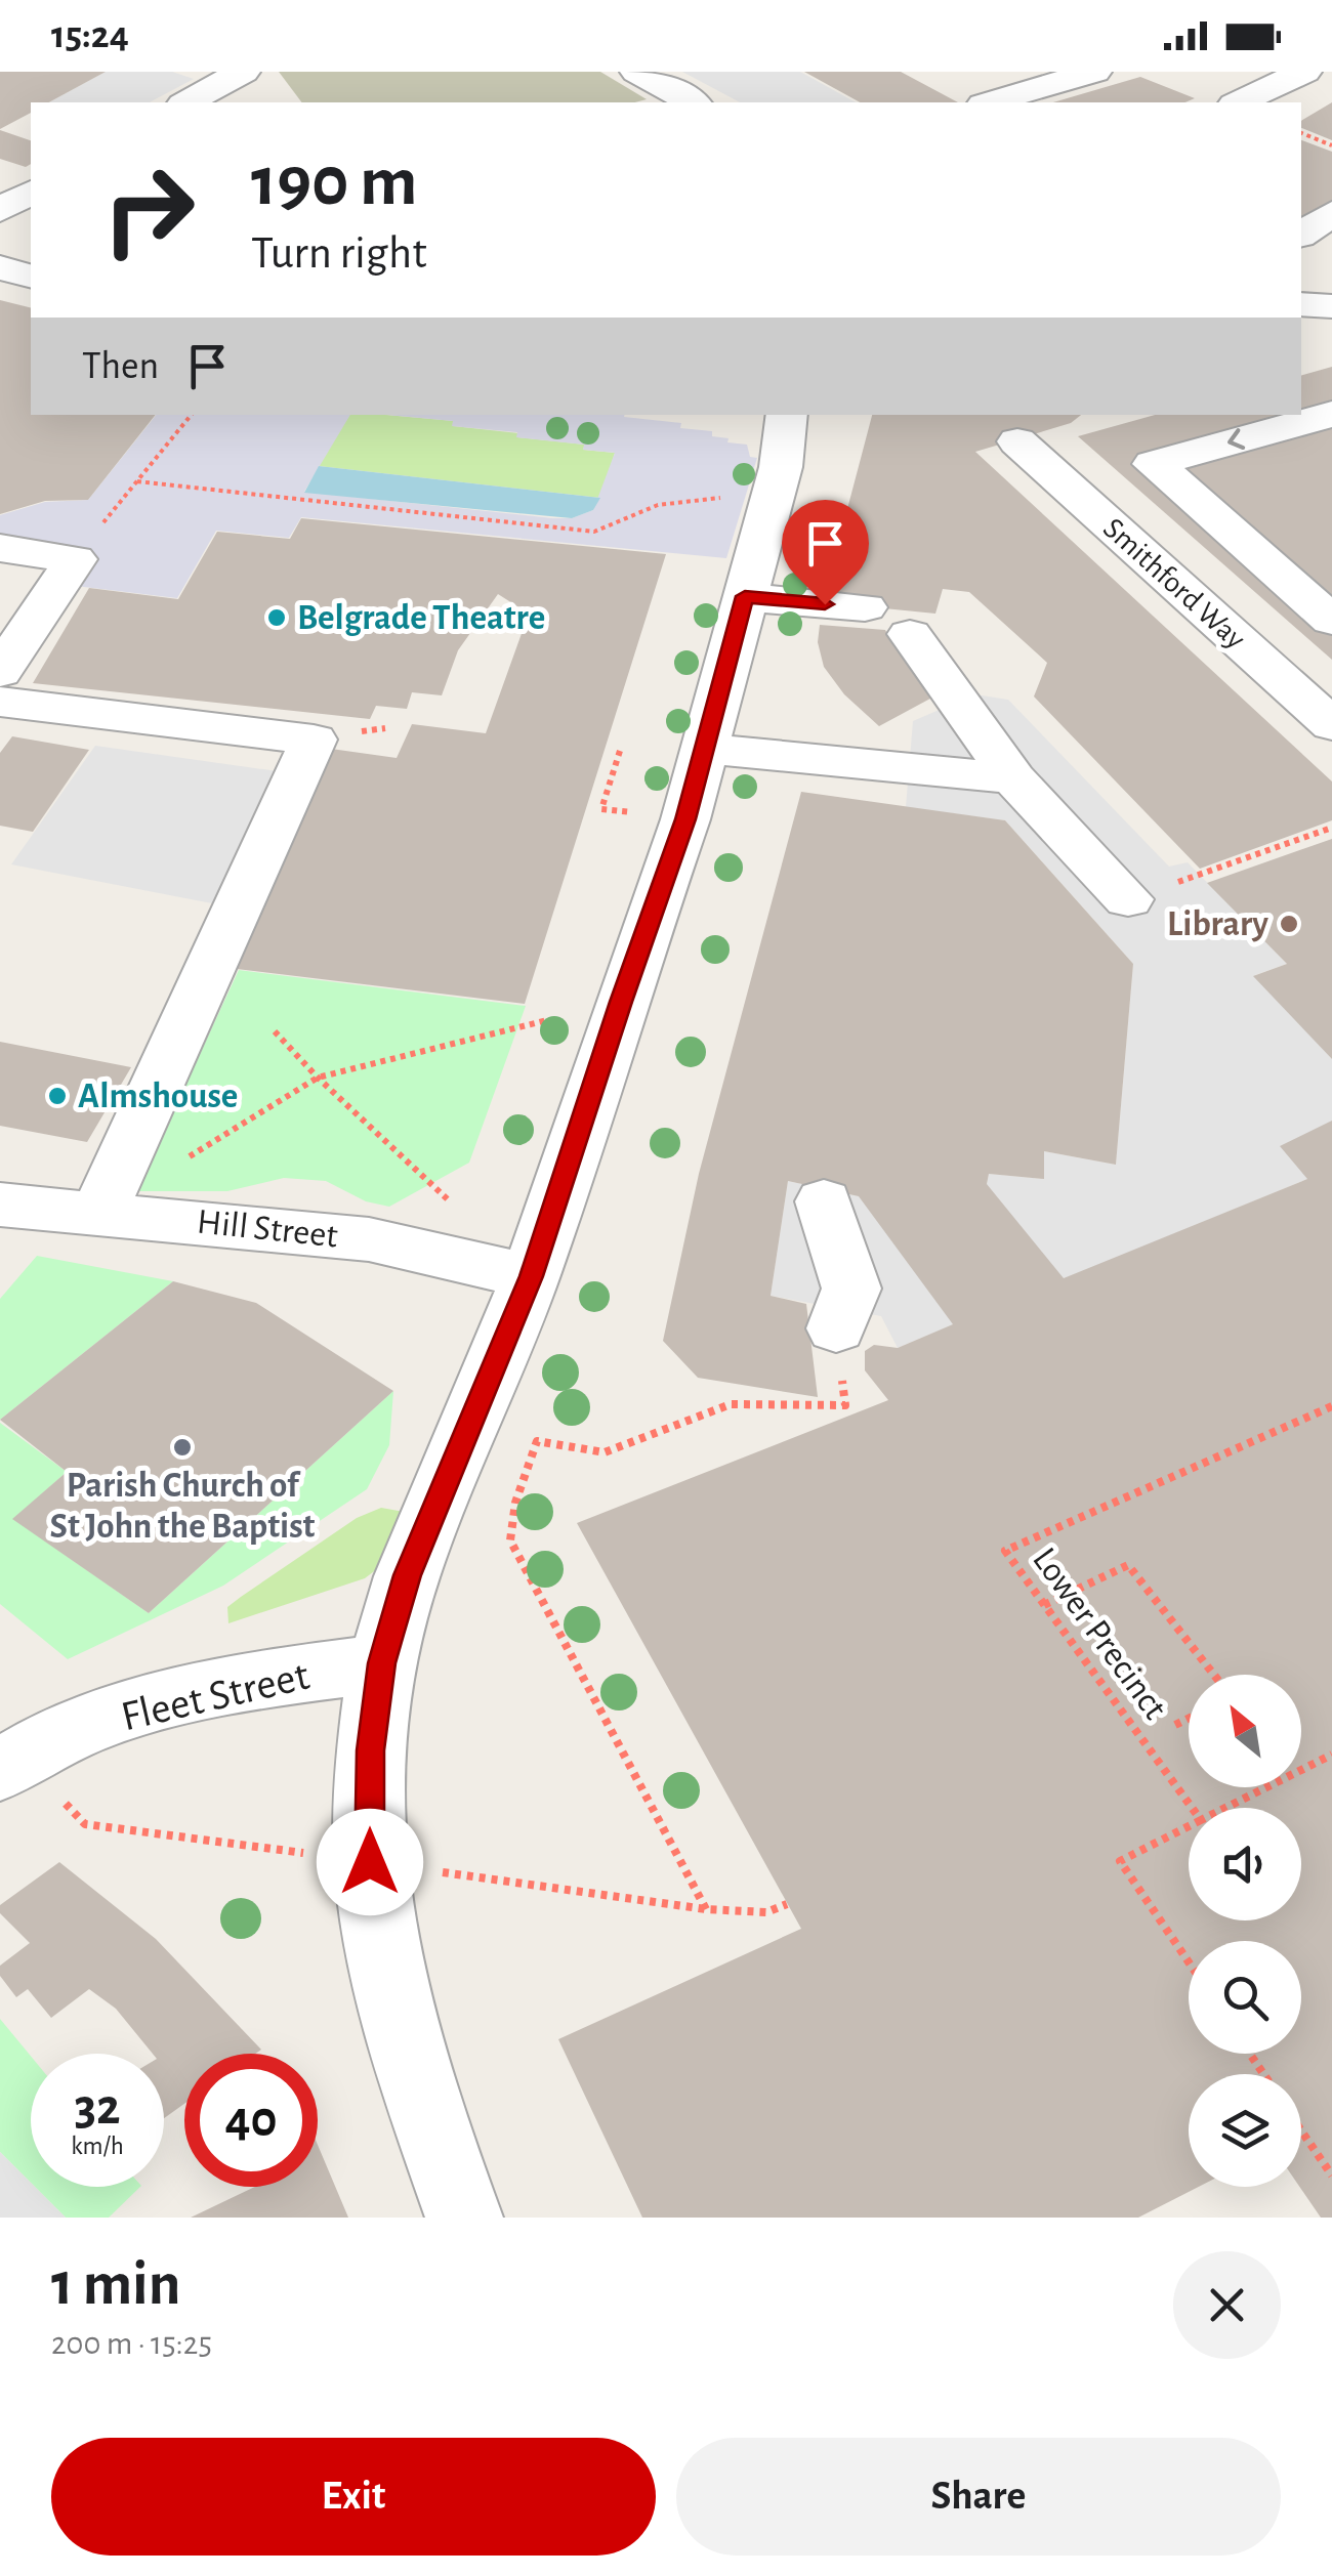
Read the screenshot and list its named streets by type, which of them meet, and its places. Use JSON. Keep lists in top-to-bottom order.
{
  "streets": {
    "street": ["Smithford Way", "Hill Street", "Fleet Street"],
    "path": ["Lower Precinct"]
  },
  "places": [
    "Belgrade Theatre",
    "Library",
    "Almshouse",
    "Parish Church of St John the Baptist"
  ],
  "north": "top left",
  "page": {
    "status": "15:24",
    "turn": ["190 m", "Turn right"],
    "then": "Then",
    "speed": "32 km/h",
    "limit": "40",
    "heading": ["1 min", "200 m · 15:25"],
    "buttons": ["Exit", "Share"]
  }
}
